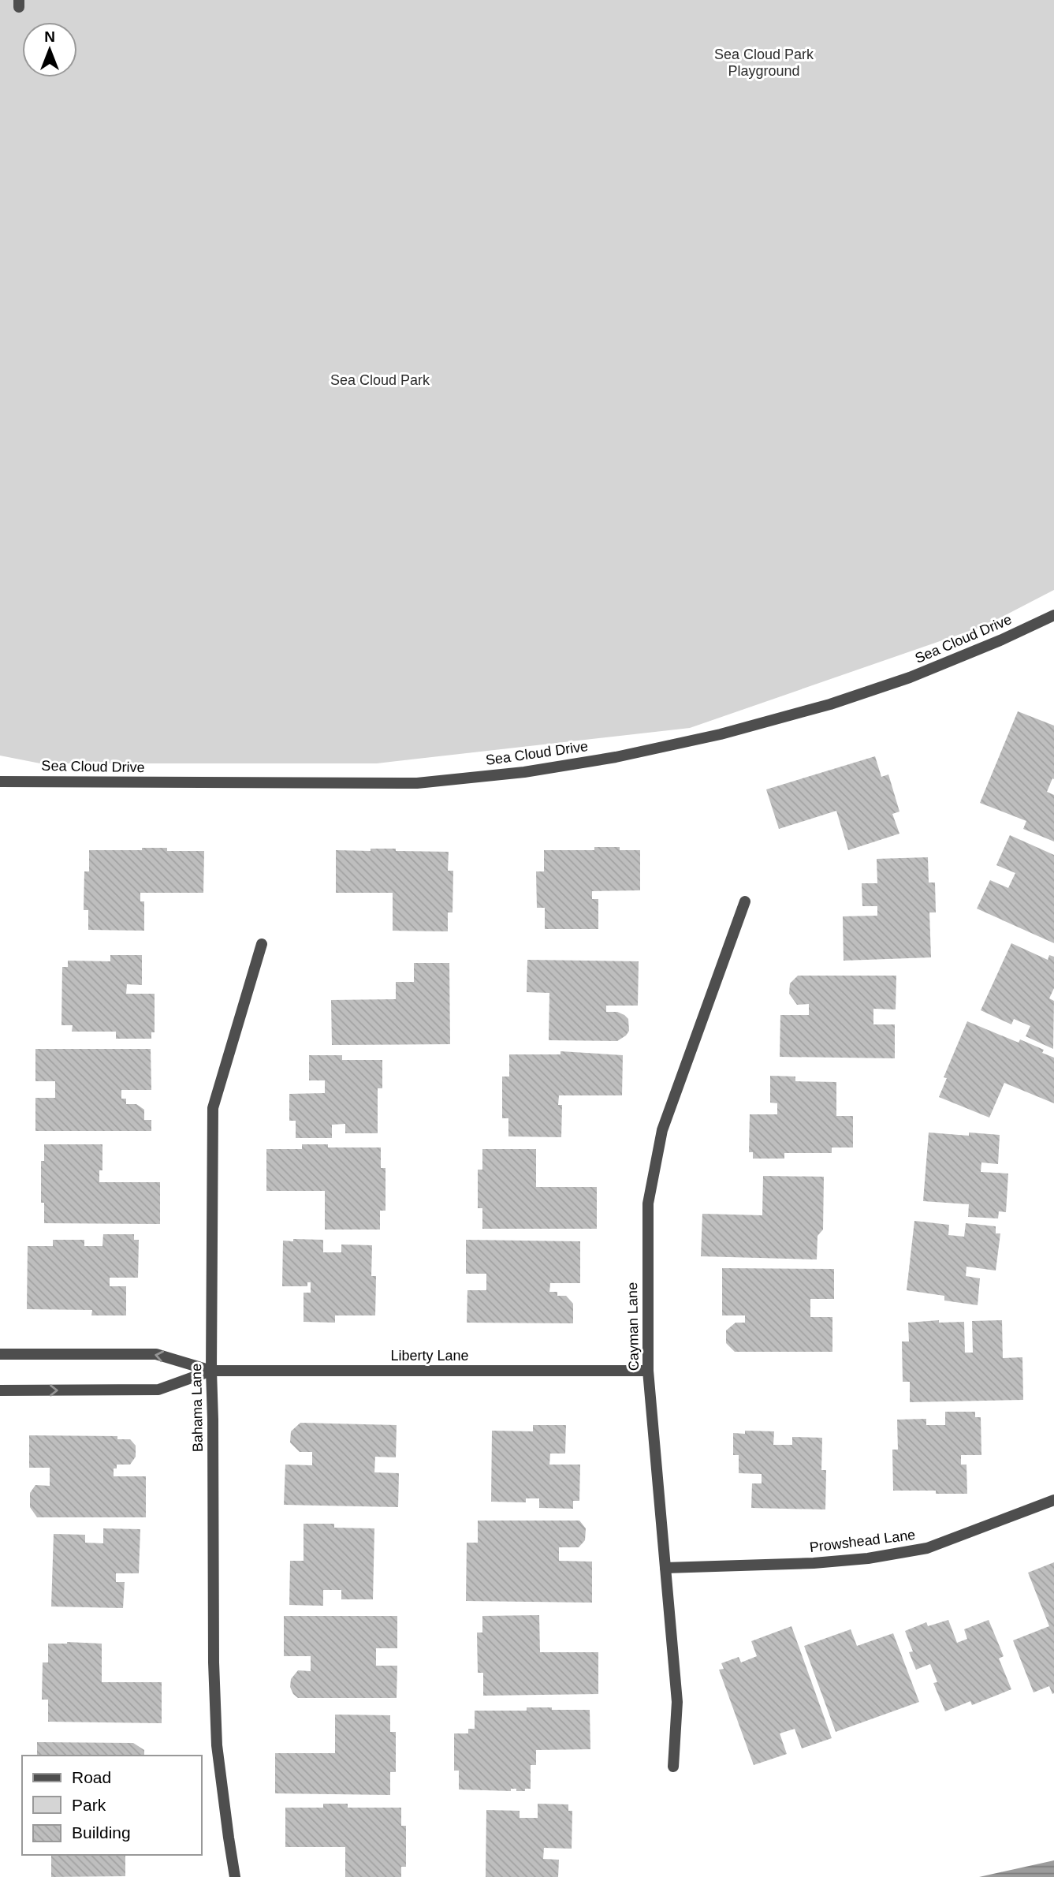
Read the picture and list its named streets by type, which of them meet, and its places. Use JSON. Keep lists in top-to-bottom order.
{
  "streets": {
    "street": [
      "Sea Cloud Drive",
      "Cayman Lane",
      "Liberty Lane",
      "Bahama Lane",
      "Prowshead Lane"
    ]
  },
  "crossings": [
    ["Cayman Lane", "Liberty Lane"],
    ["Cayman Lane", "Prowshead Lane"],
    ["Liberty Lane", "Bahama Lane"]
  ],
  "parks": ["Sea Cloud Park Playground", "Sea Cloud Park"],
  "legend": ["Road", "Park", "Building"],
  "north": "top"
}
